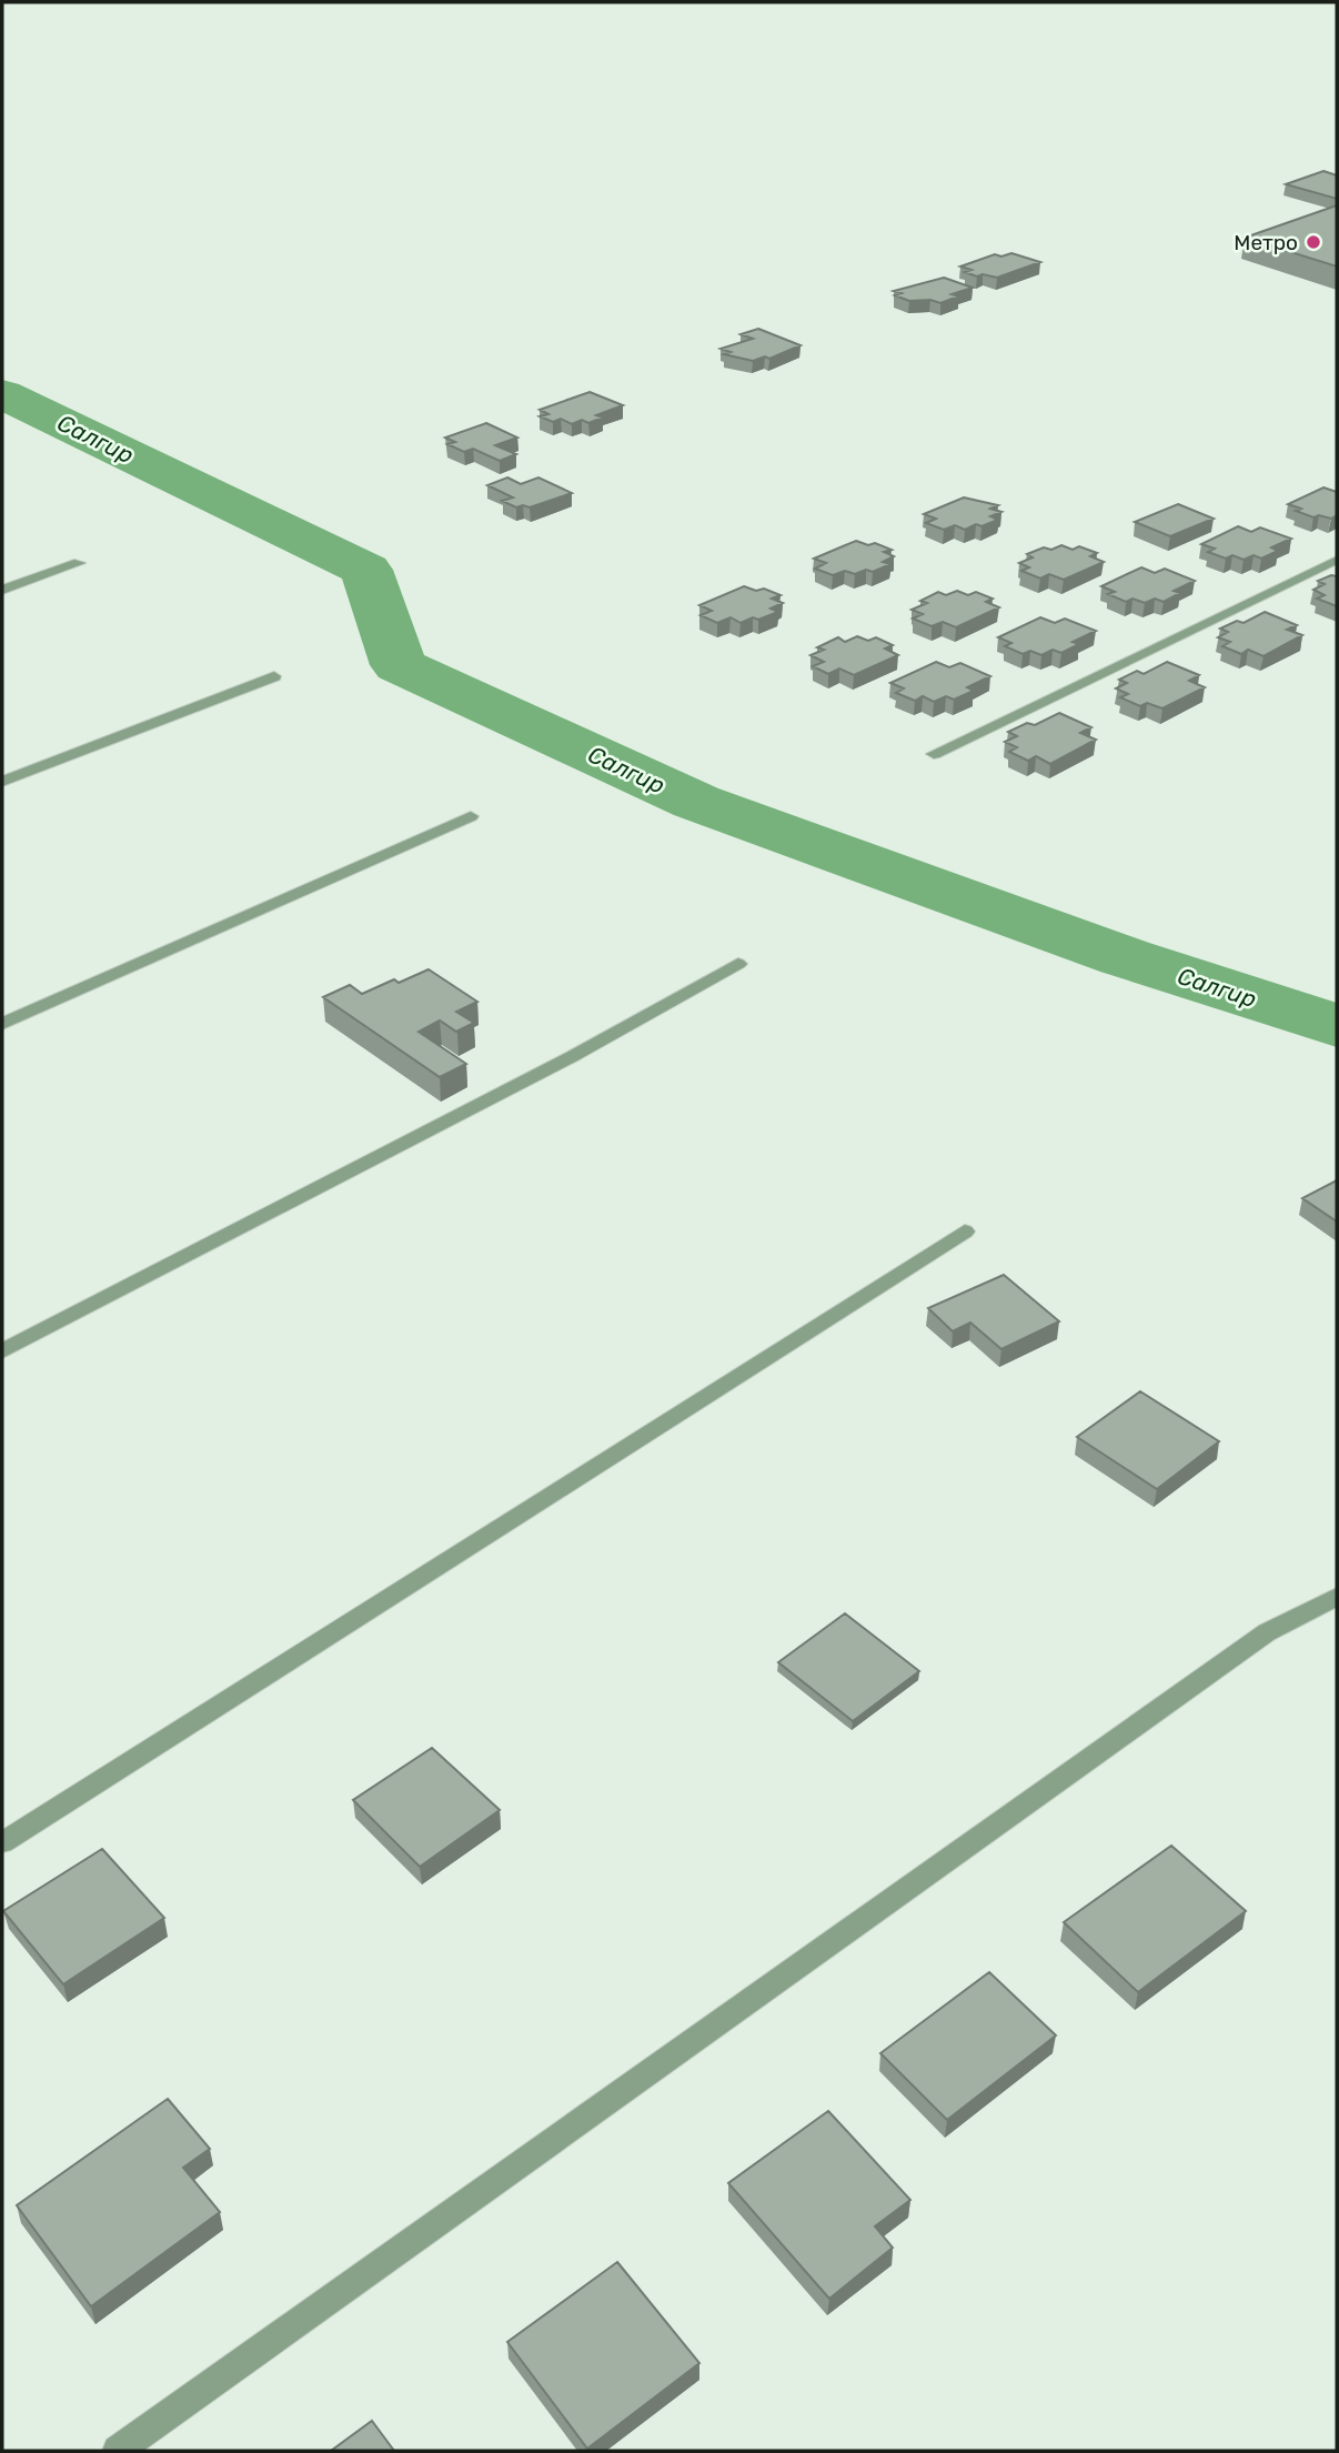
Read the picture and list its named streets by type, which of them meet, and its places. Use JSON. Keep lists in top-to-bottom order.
{
  "water": ["Салгир"],
  "places": ["Метро"]
}
